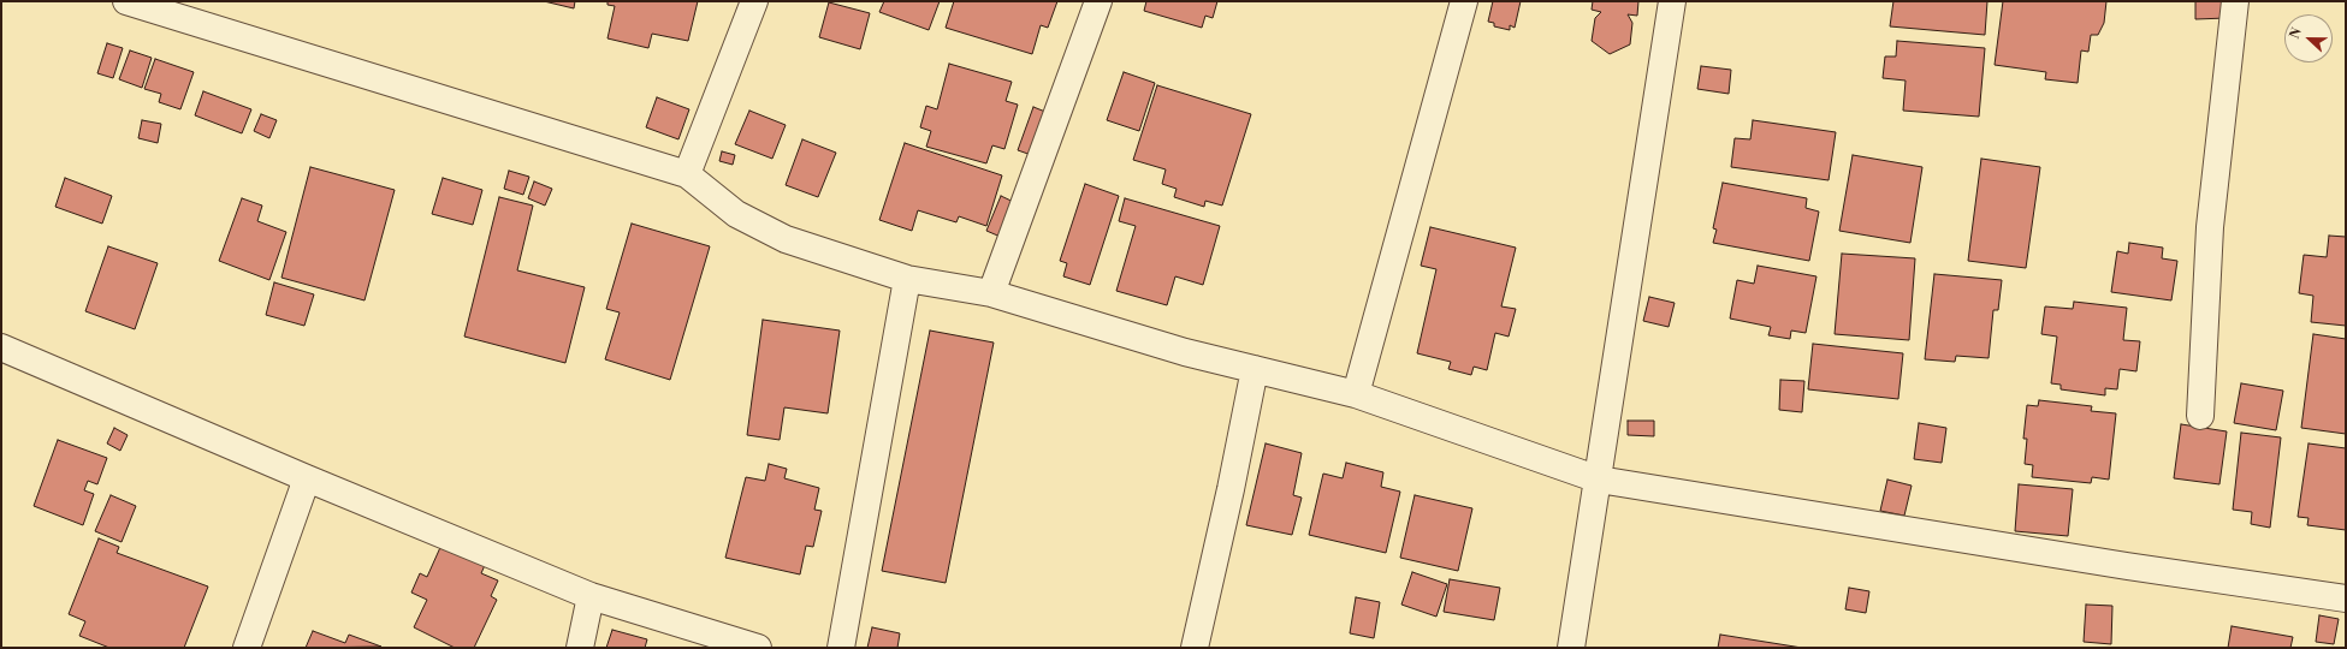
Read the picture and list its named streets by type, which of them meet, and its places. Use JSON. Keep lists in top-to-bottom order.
{
  "north": "left"
}
